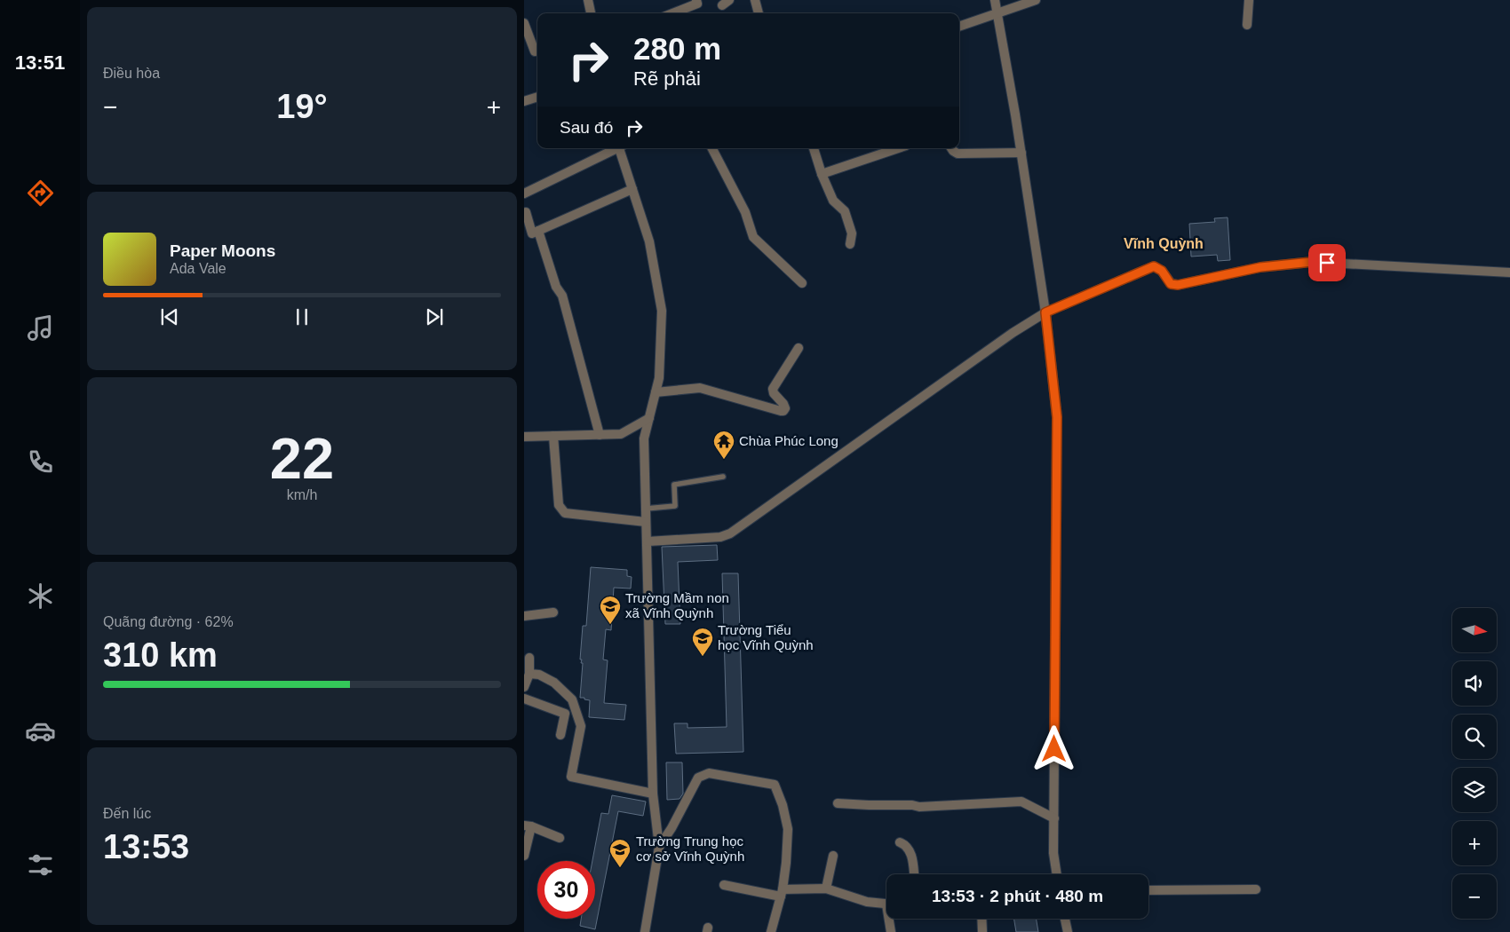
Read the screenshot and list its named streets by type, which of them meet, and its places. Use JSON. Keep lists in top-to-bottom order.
{
  "districts": ["Vĩnh Quỳnh"],
  "places": {
    "temple": ["Chùa Phúc Long"],
    "school or university": ["Trường Mầm non xã Vĩnh Quỳnh", "Trường Tiểu học Vĩnh Quỳnh", "Trường Trung học cơ sở Vĩnh Quỳnh"]
  },
  "north": "right",
  "page": {
    "tabs": "13:51",
    "tile": [
      "Điều hòa",
      ["22", "km/h"],
      ["Quãng đường · 62%", "310 km"],
      ["Đến lúc", "13:53"]
    ],
    "turn": ["280 m", "Rẽ phải"],
    "heat": ["−", "19°", "+"],
    "then": "Sau đó",
    "song": ["Paper Moons", "Ada Vale"],
    "map_buttons": ["+", "−"],
    "limit": "30",
    "trip": "13:53 · 2 phút · 480 m"
  }
}
